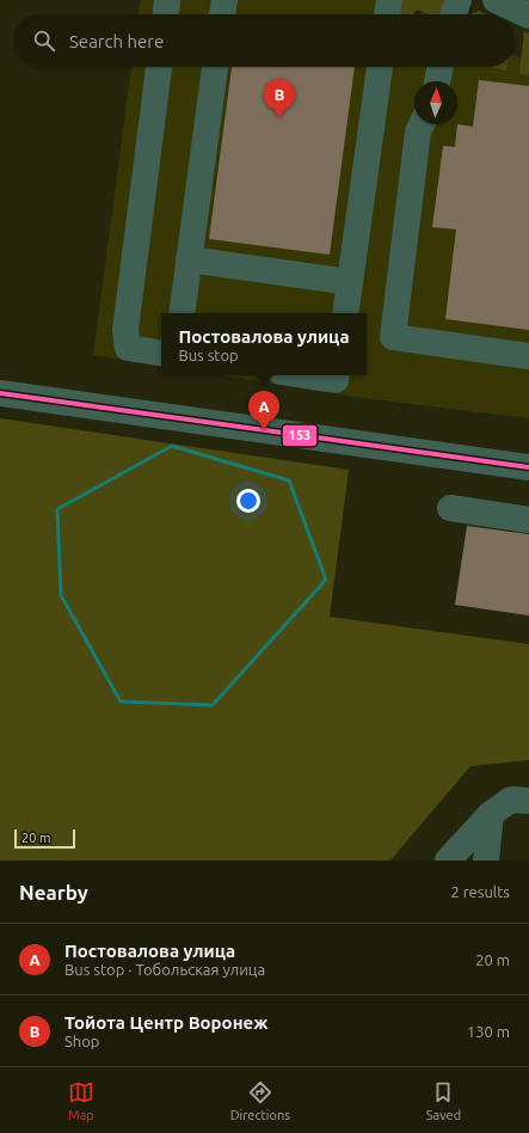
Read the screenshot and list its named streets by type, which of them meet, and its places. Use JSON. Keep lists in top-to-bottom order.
{
  "lines": ["transit line 153"],
  "scale_bar": "20 m",
  "north": "top",
  "page": {
    "search": "Search here",
    "pins": ["B", "A"],
    "popup": ["Постовалова улица", "Bus stop"],
    "scale": "20 m",
    "heading": ["Nearby", "2 results"],
    "list": [
      {
        "mark": "A",
        "name": "Постовалова улица",
        "note": "Bus stop · Тобольская улица",
        "value": "20 m"
      },
      {
        "mark": "B",
        "name": "Тойота Центр Воронеж",
        "note": "Shop",
        "value": "130 m"
      }
    ],
    "nav": ["Map", "Directions", "Saved"]
  }
}
